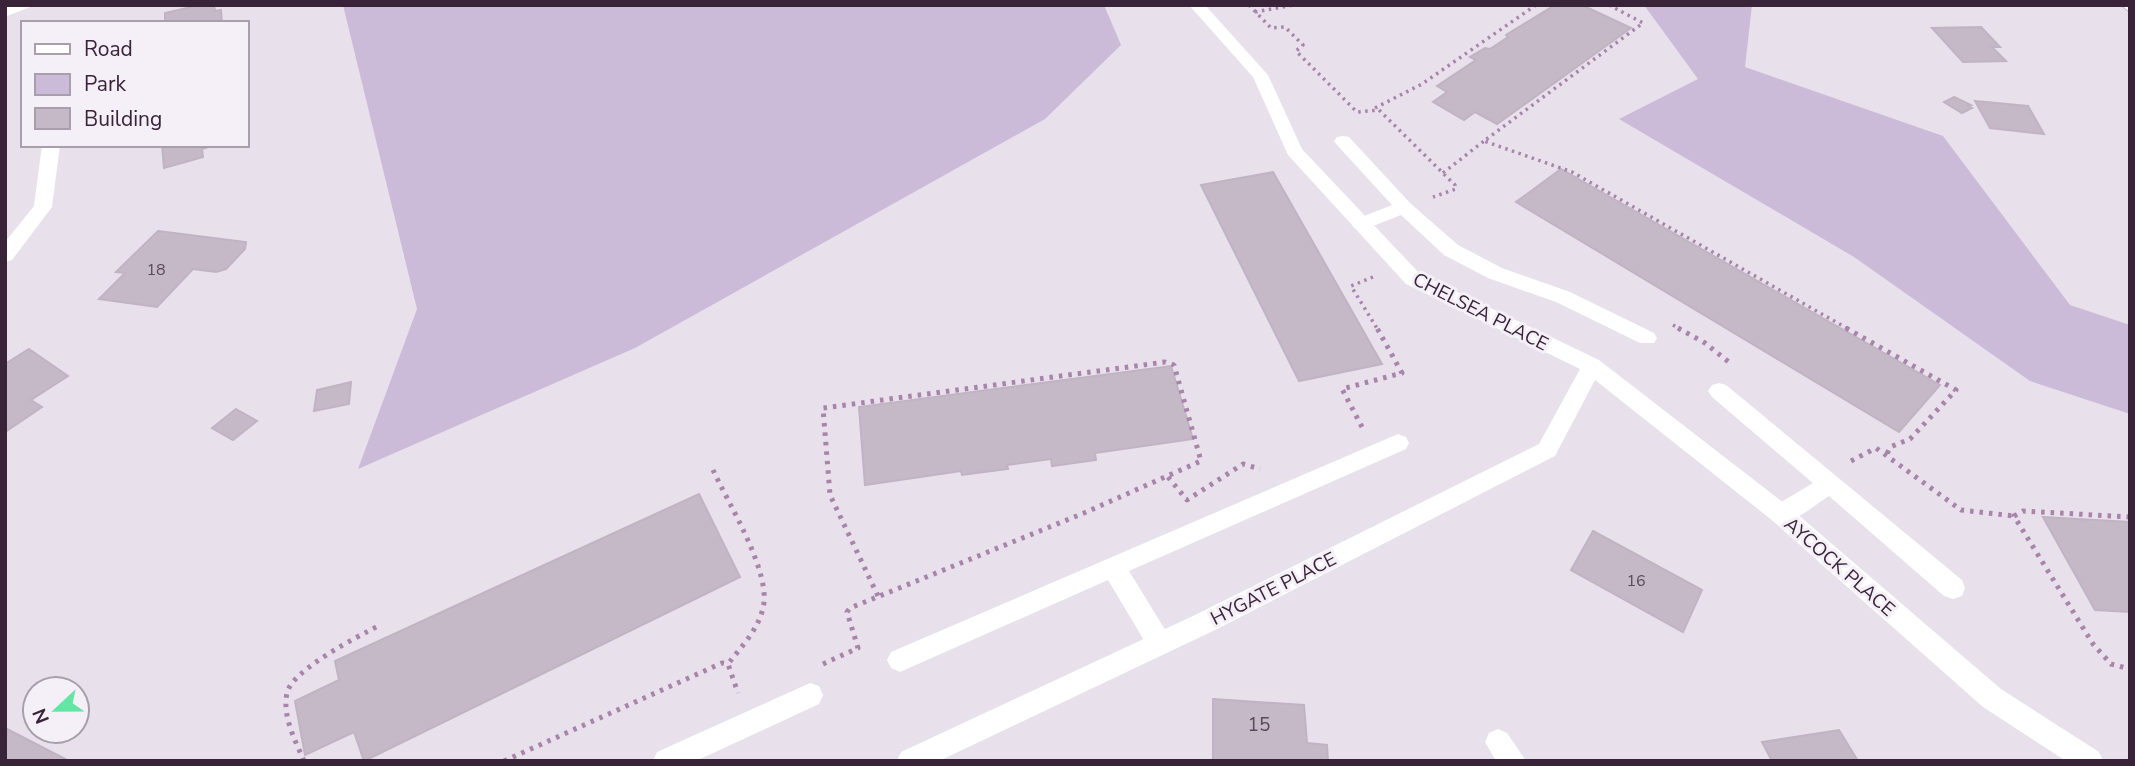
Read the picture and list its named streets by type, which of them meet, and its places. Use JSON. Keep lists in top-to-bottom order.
{
  "streets": {
    "street": ["CHELSEA PLACE", "AYCOCK PLACE", "HYGATE PLACE"]
  },
  "crossings": [
    ["CHELSEA PLACE", "AYCOCK PLACE"],
    ["CHELSEA PLACE", "HYGATE PLACE"],
    ["AYCOCK PLACE", "HYGATE PLACE"]
  ],
  "house_numbers": ["18", "16", "15"],
  "legend": ["Road", "Park", "Building"],
  "north": "left"
}
